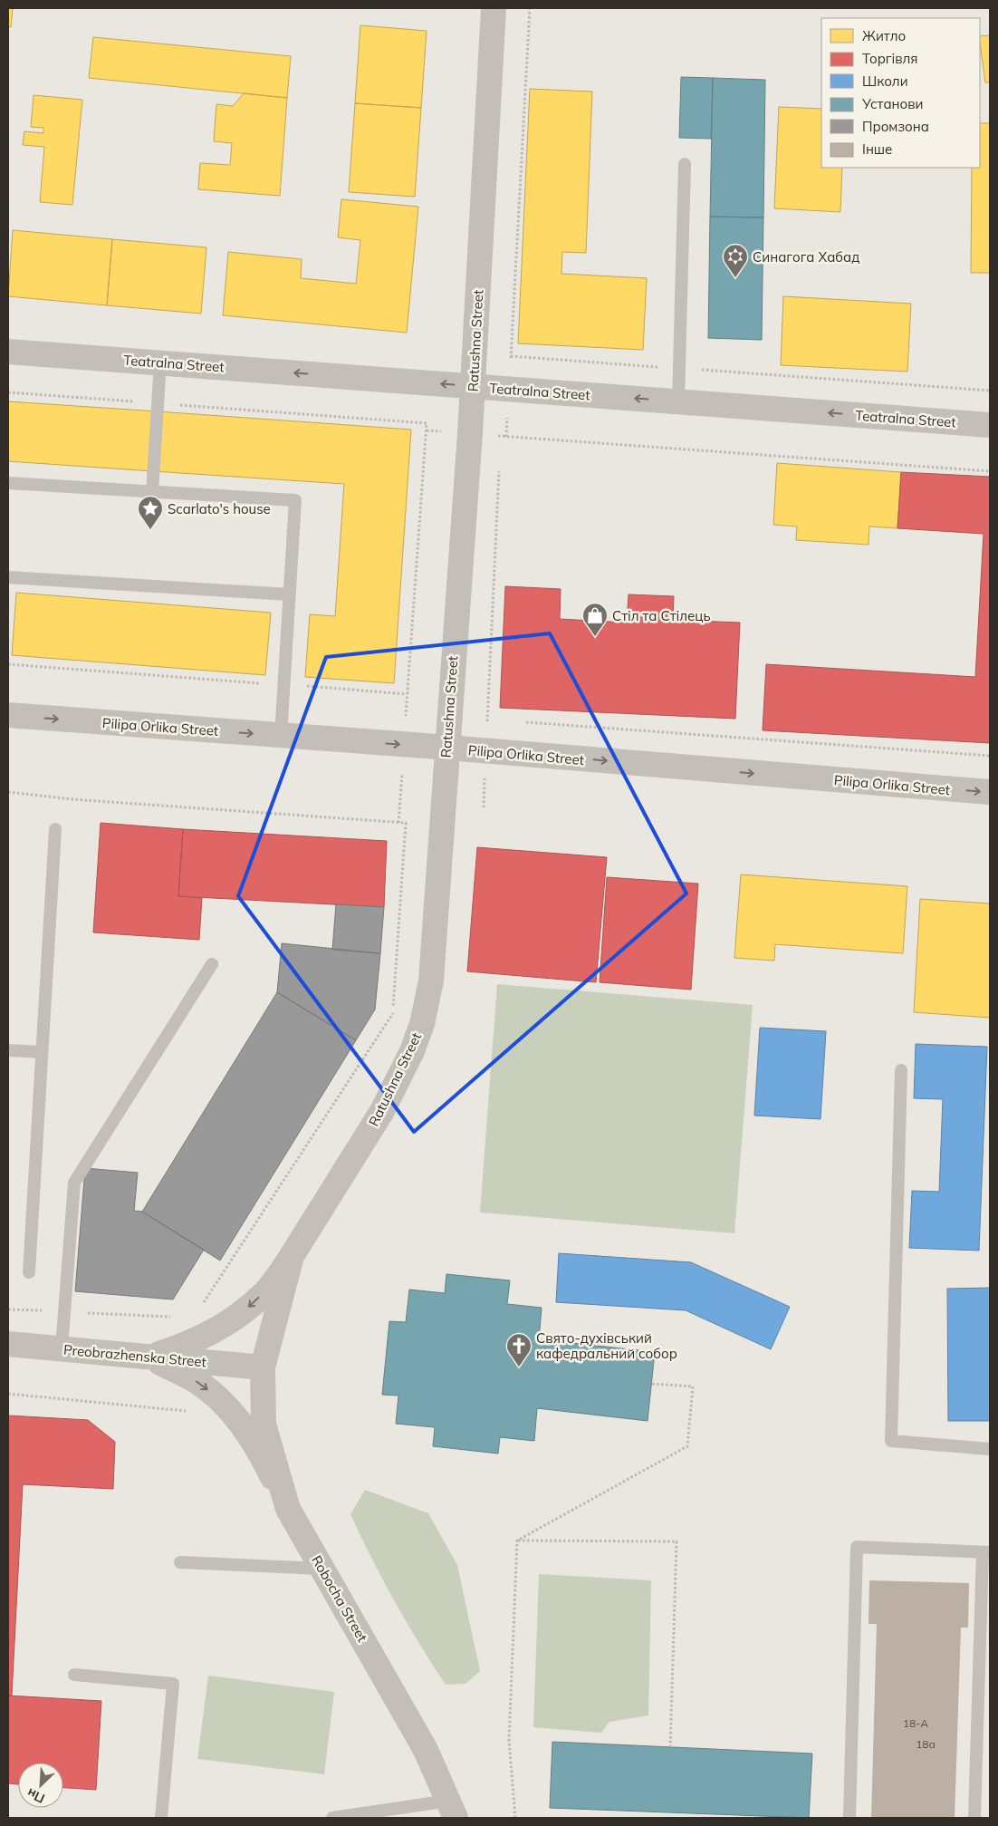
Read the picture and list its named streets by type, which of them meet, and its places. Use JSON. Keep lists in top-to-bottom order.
{
  "streets": {
    "street": [
      "Ratushna Street",
      "Teatralna Street",
      "Pilipa Orlika Street",
      "Preobrazhenska Street",
      "Robocha Street"
    ]
  },
  "crossings": [
    ["Ratushna Street", "Teatralna Street"],
    ["Ratushna Street", "Pilipa Orlika Street"],
    ["Ratushna Street", "Preobrazhenska Street"],
    ["Ratushna Street", "Robocha Street"],
    ["Preobrazhenska Street", "Robocha Street"]
  ],
  "one_way": ["Teatralna Street", "Pilipa Orlika Street"],
  "places": {
    "synagogue": ["Синагога Хабад"],
    "place": ["Scarlato's house"],
    "shop": ["Стіл та Стілець"],
    "church": ["Свято-духівський кафедральний собор"]
  },
  "house_numbers": ["18-А", "18а"],
  "legend": [
    "Житло",
    "Торгівля",
    "Школи",
    "Установи",
    "Промзона",
    "Інше"
  ],
  "north": "bottom left"
}
